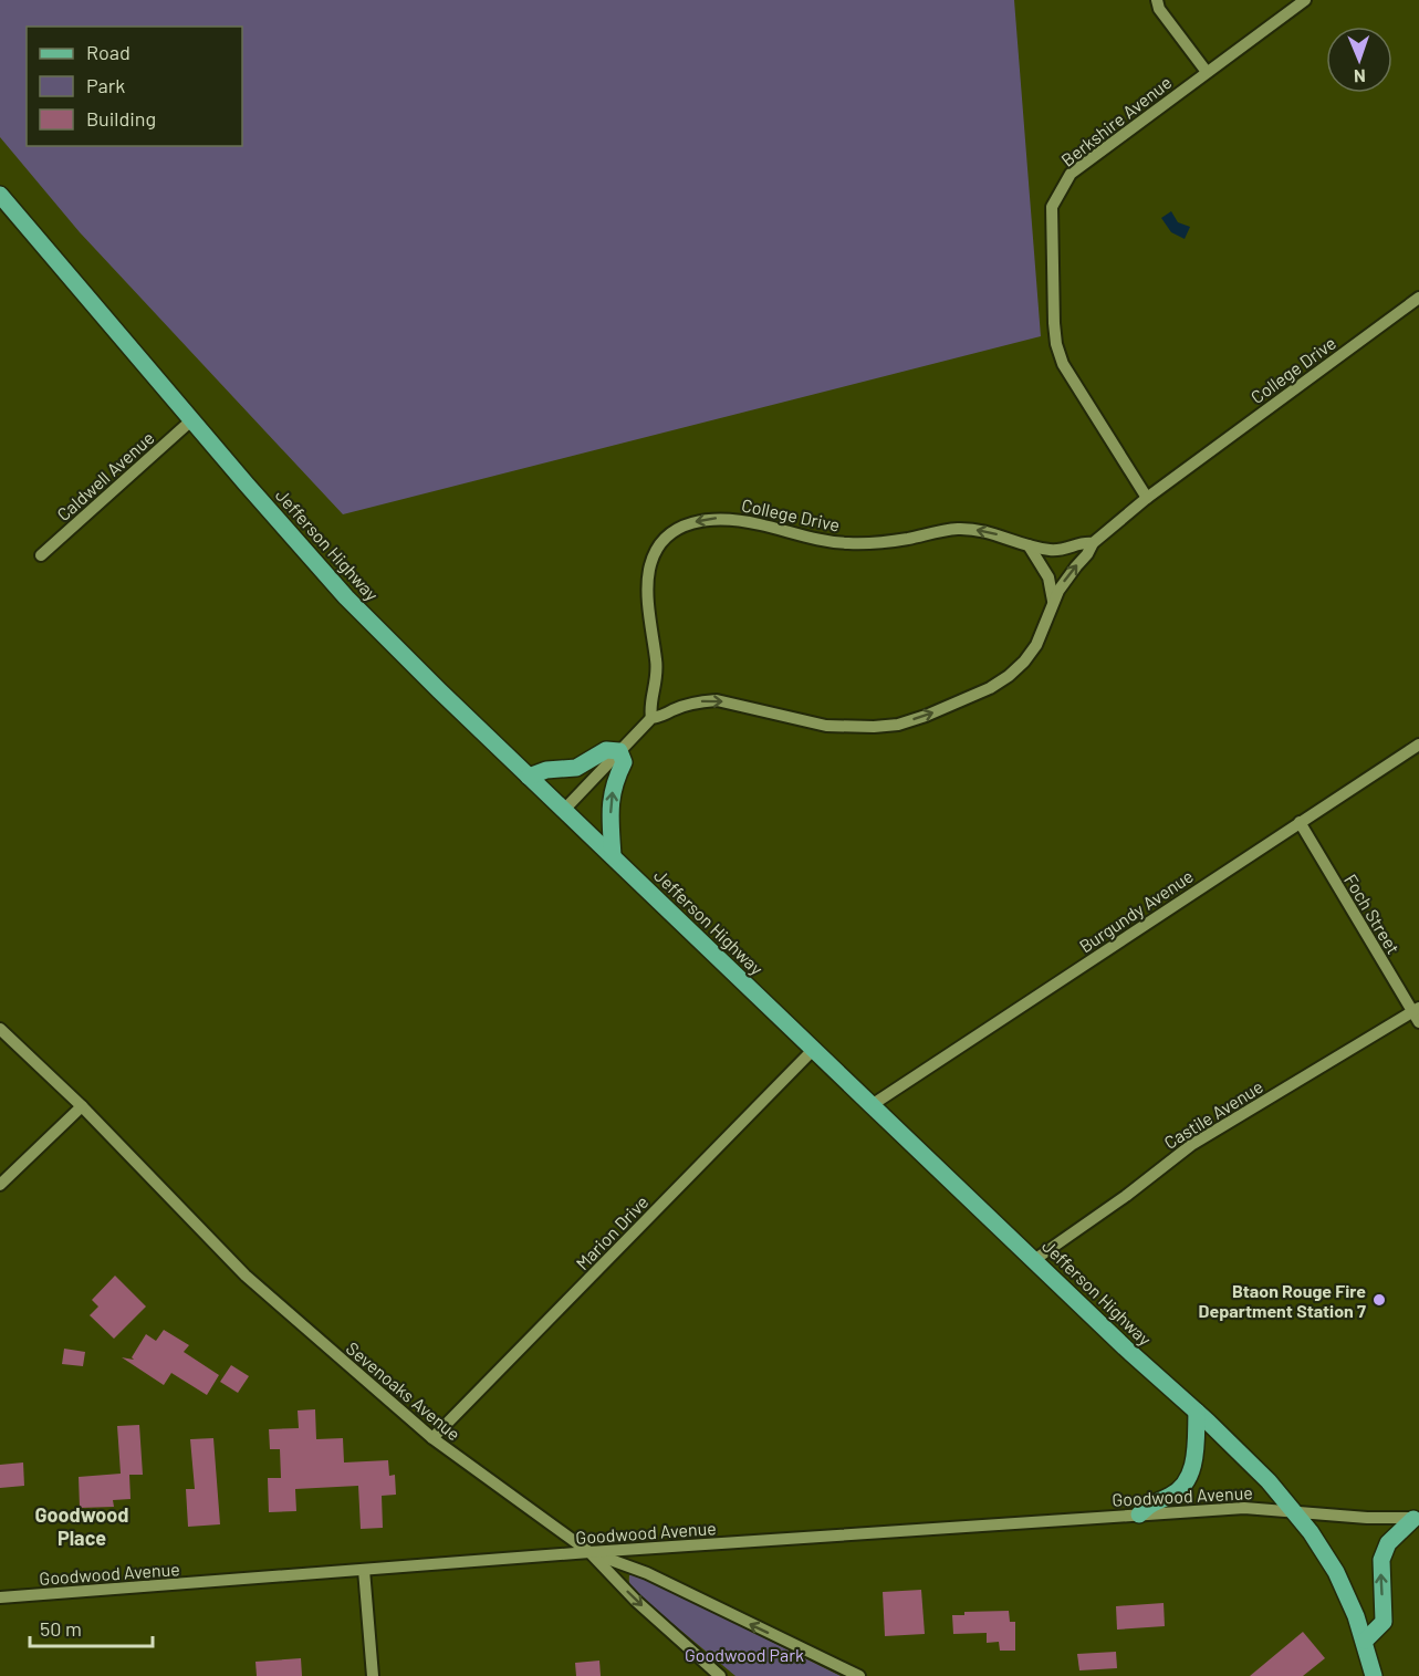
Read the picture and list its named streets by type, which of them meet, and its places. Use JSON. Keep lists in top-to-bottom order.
{
  "streets": {
    "main road": ["Jefferson Highway"],
    "street": [
      "Berkshire Avenue",
      "College Drive",
      "Caldwell Avenue",
      "Burgundy Avenue",
      "Foch Street",
      "Castile Avenue",
      "Marion Drive",
      "Sevenoaks Avenue",
      "Goodwood Avenue"
    ]
  },
  "crossings": [
    ["Berkshire Avenue", "College Drive"],
    ["College Drive", "Jefferson Highway"],
    ["Caldwell Avenue", "Jefferson Highway"],
    ["Jefferson Highway", "Burgundy Avenue"],
    ["Jefferson Highway", "Castile Avenue"],
    ["Jefferson Highway", "Marion Drive"],
    ["Jefferson Highway", "Goodwood Avenue"],
    ["Burgundy Avenue", "Foch Street"],
    ["Foch Street", "Castile Avenue"],
    ["Marion Drive", "Sevenoaks Avenue"],
    ["Sevenoaks Avenue", "Goodwood Avenue"]
  ],
  "districts": ["Goodwood Place"],
  "parks": ["Goodwood Park"],
  "places": ["Btaon Rouge Fire Department Station 7"],
  "legend": ["Road", "Park", "Building"],
  "scale_bar": "50 m",
  "north": "bottom"
}
